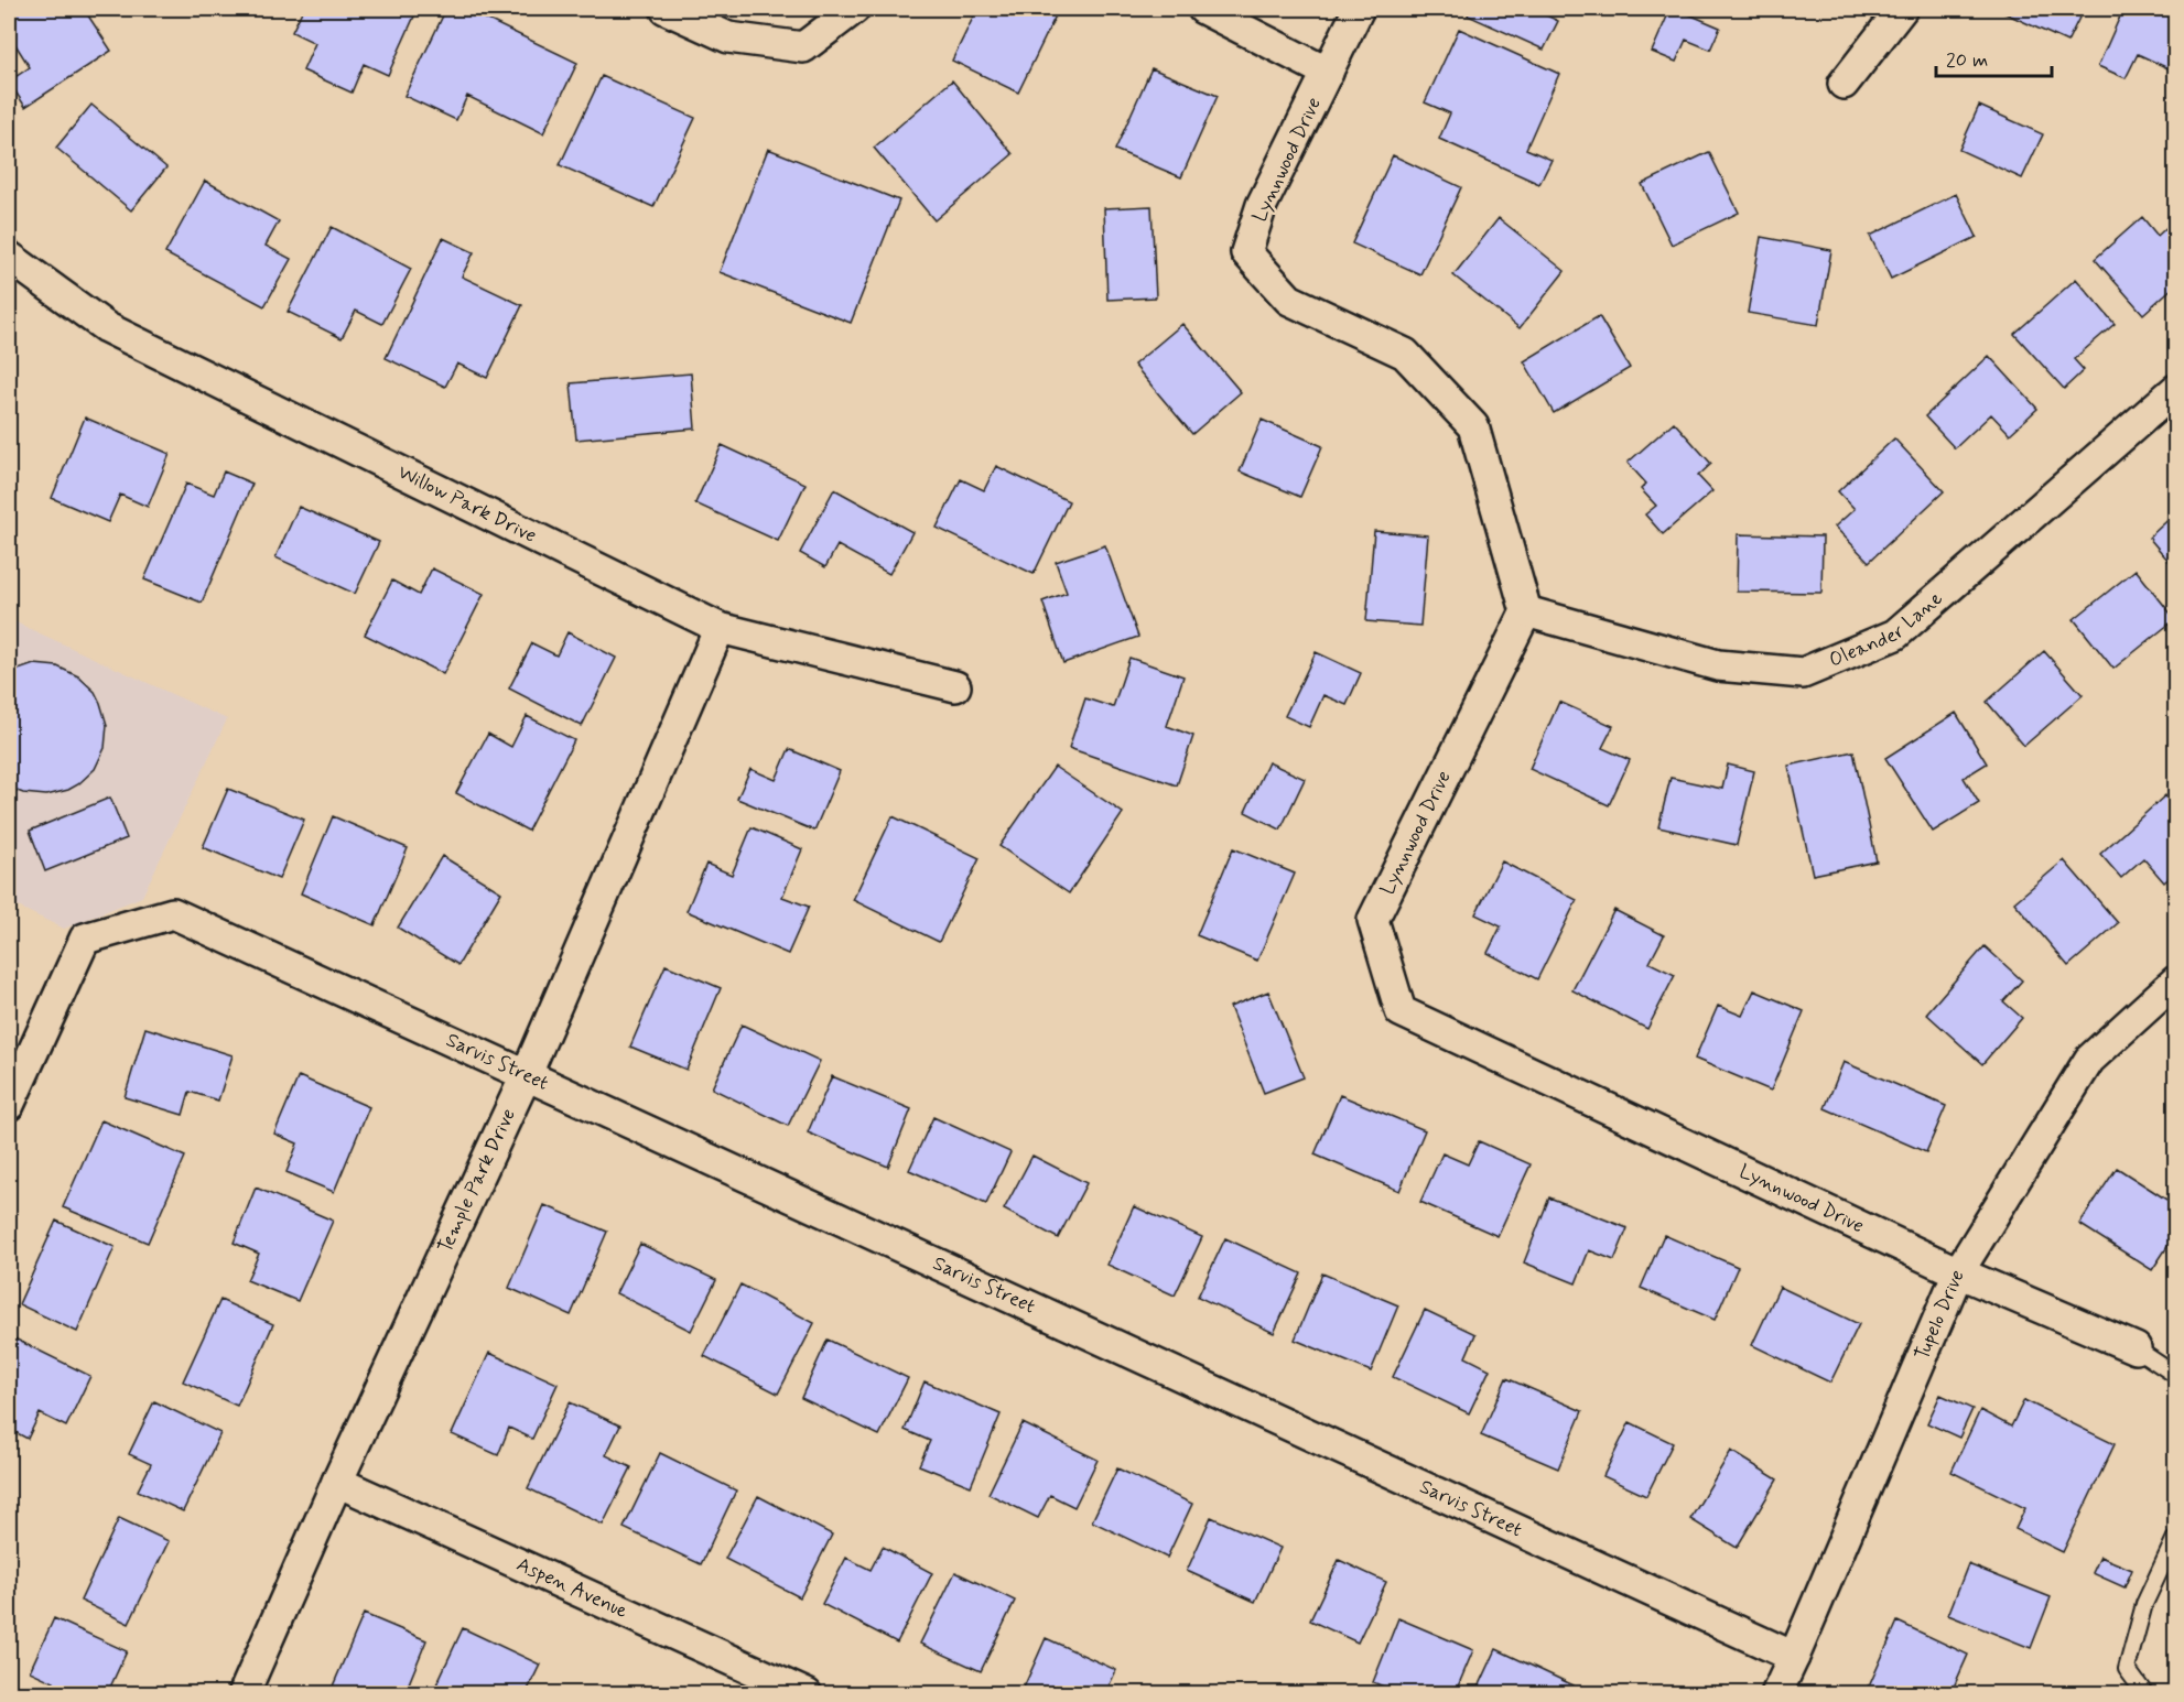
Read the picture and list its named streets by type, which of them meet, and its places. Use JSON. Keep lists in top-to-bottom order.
{
  "streets": {
    "street": [
      "Lynnwood Drive",
      "Willow Park Drive",
      "Oleander Lane",
      "Sarvis Street",
      "Temple Park Drive",
      "Tupelo Drive",
      "Aspen Avenue"
    ]
  },
  "crossings": [
    ["Lynnwood Drive", "Oleander Lane"],
    ["Lynnwood Drive", "Tupelo Drive"],
    ["Willow Park Drive", "Temple Park Drive"],
    ["Sarvis Street", "Temple Park Drive"],
    ["Sarvis Street", "Tupelo Drive"],
    ["Temple Park Drive", "Aspen Avenue"]
  ],
  "scale_bar": "20 m"
}
